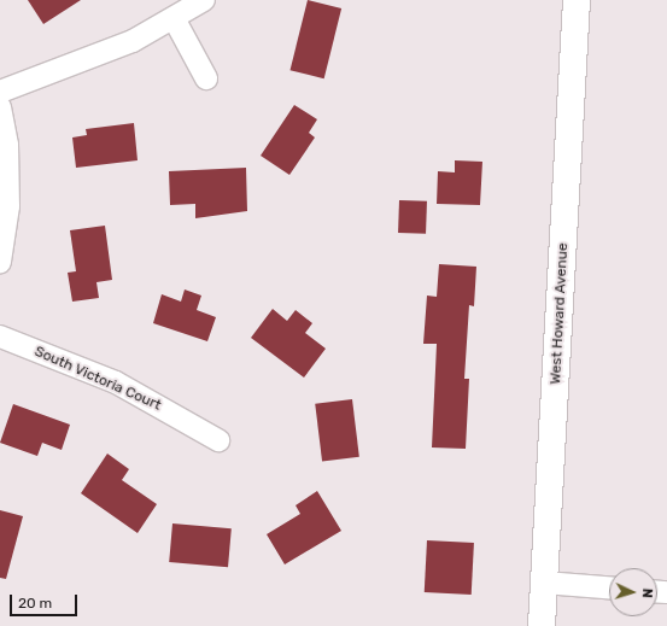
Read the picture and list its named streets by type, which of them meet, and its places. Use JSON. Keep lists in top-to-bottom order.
{
  "streets": {
    "street": ["West Howard Avenue", "South Victoria Court"]
  },
  "scale_bar": "20 m",
  "north": "right"
}
